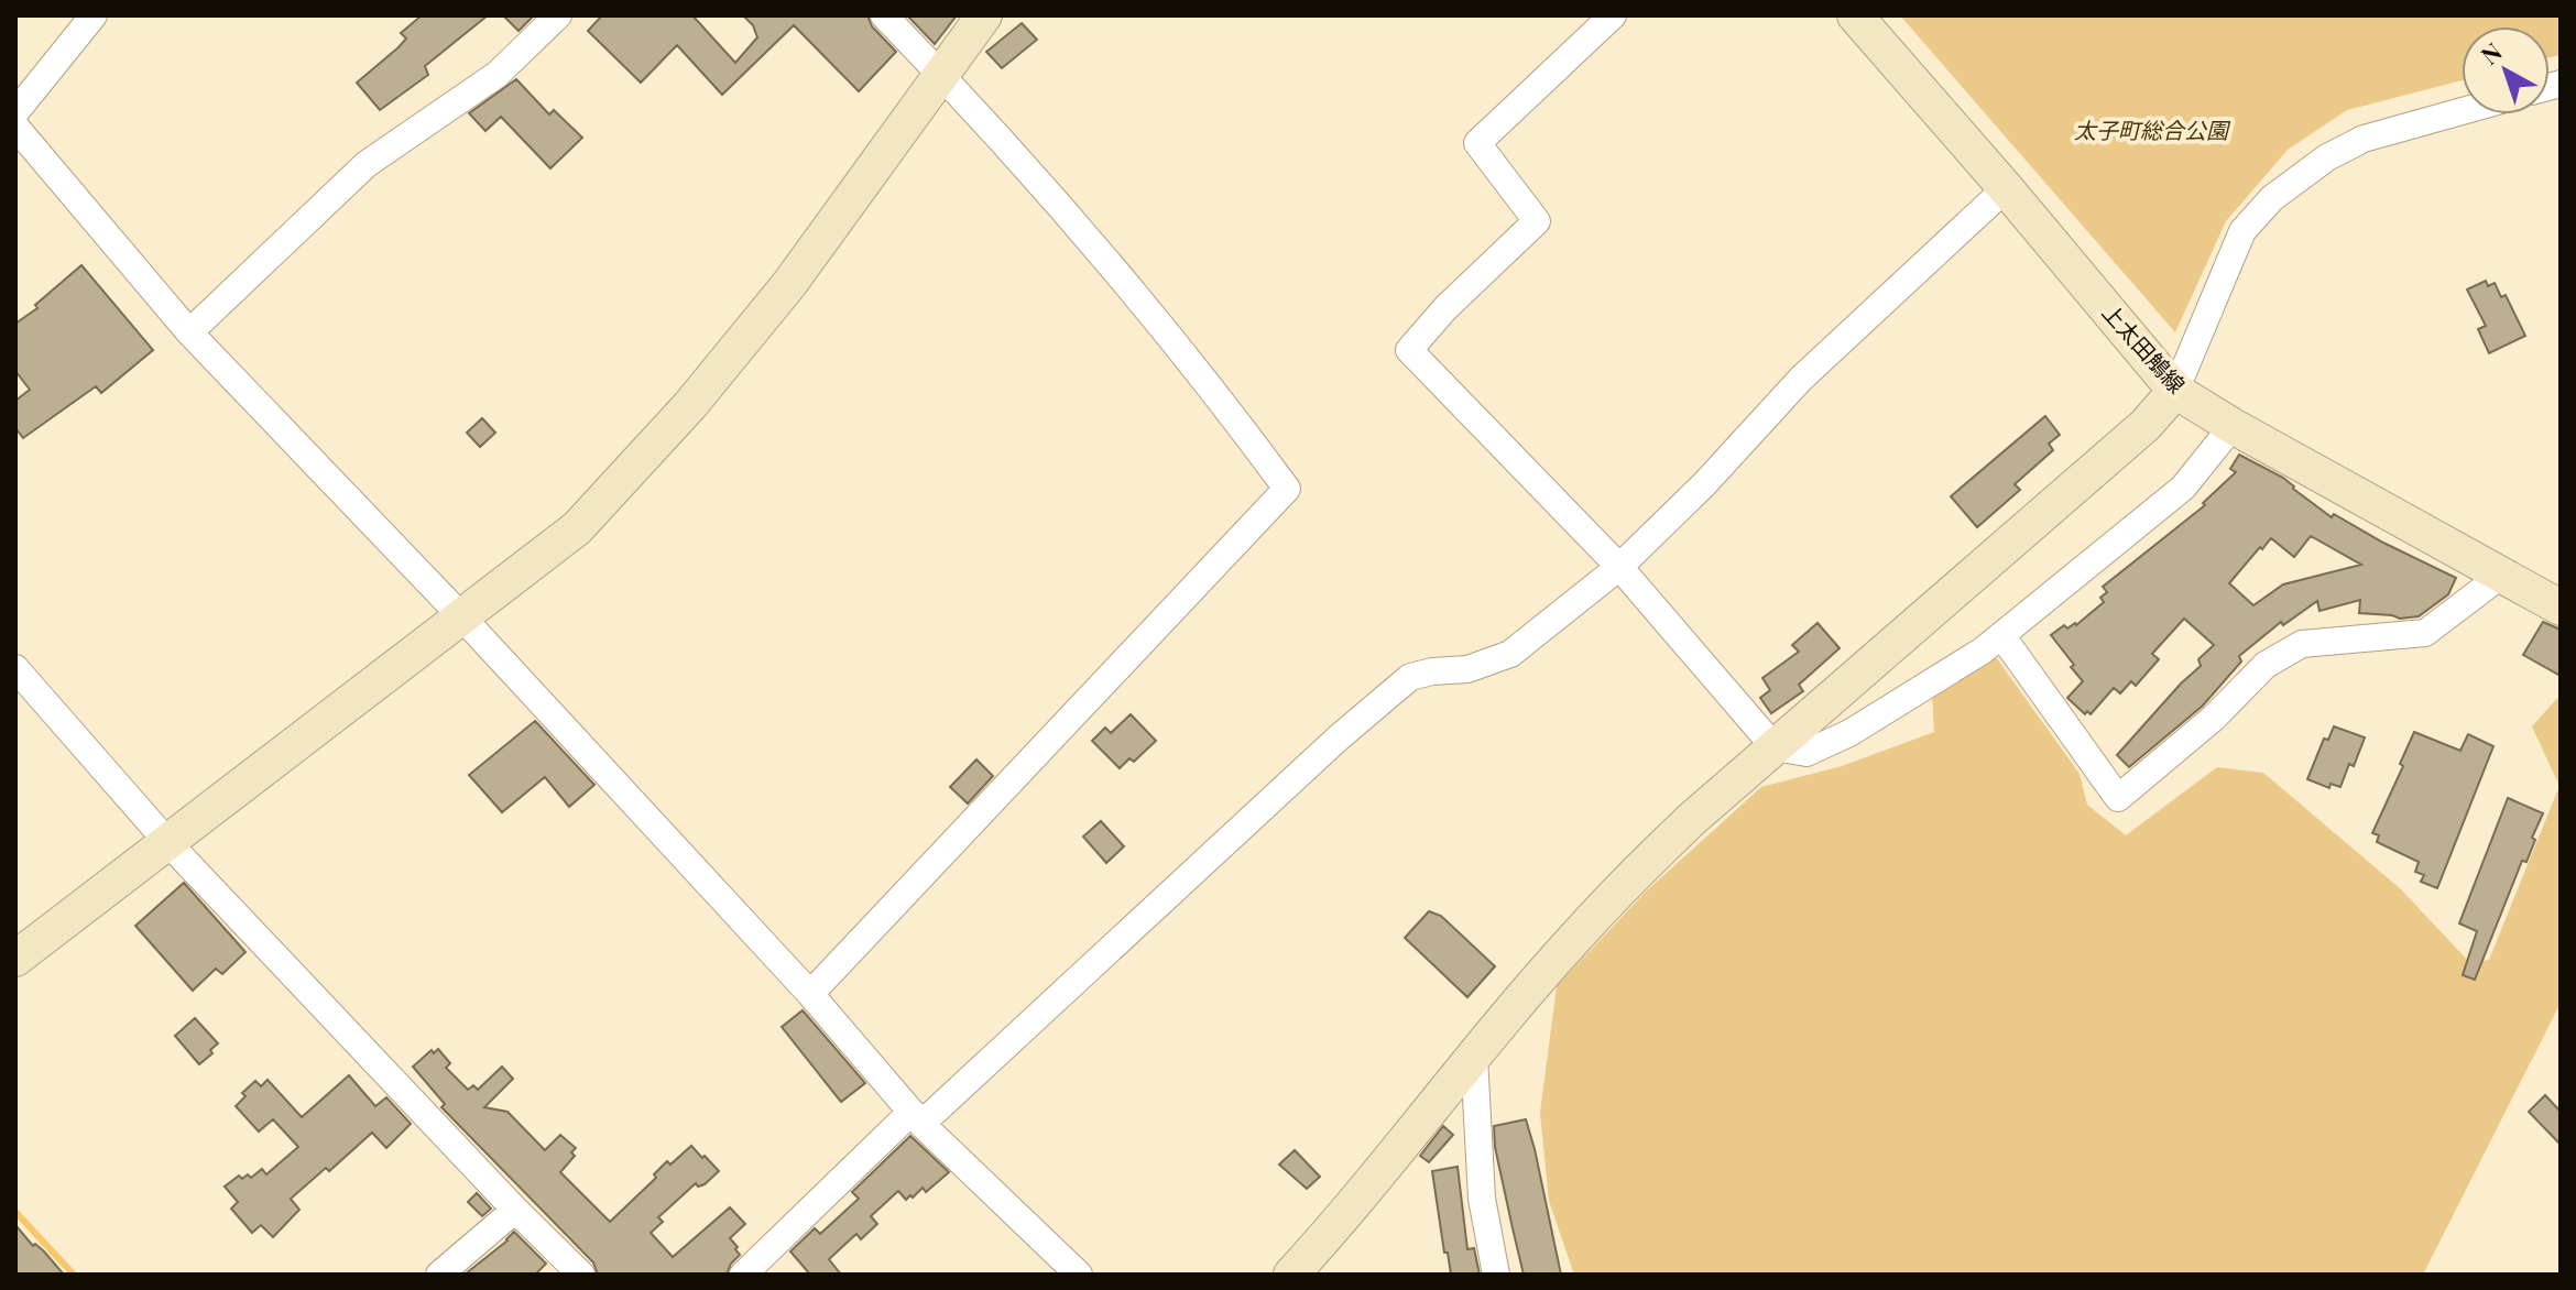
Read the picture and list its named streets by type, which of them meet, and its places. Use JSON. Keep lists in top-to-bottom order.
{
  "streets": {
    "street": ["上太田鵤線"]
  },
  "parks": ["太子町総合公園"],
  "north": "top left"
}
